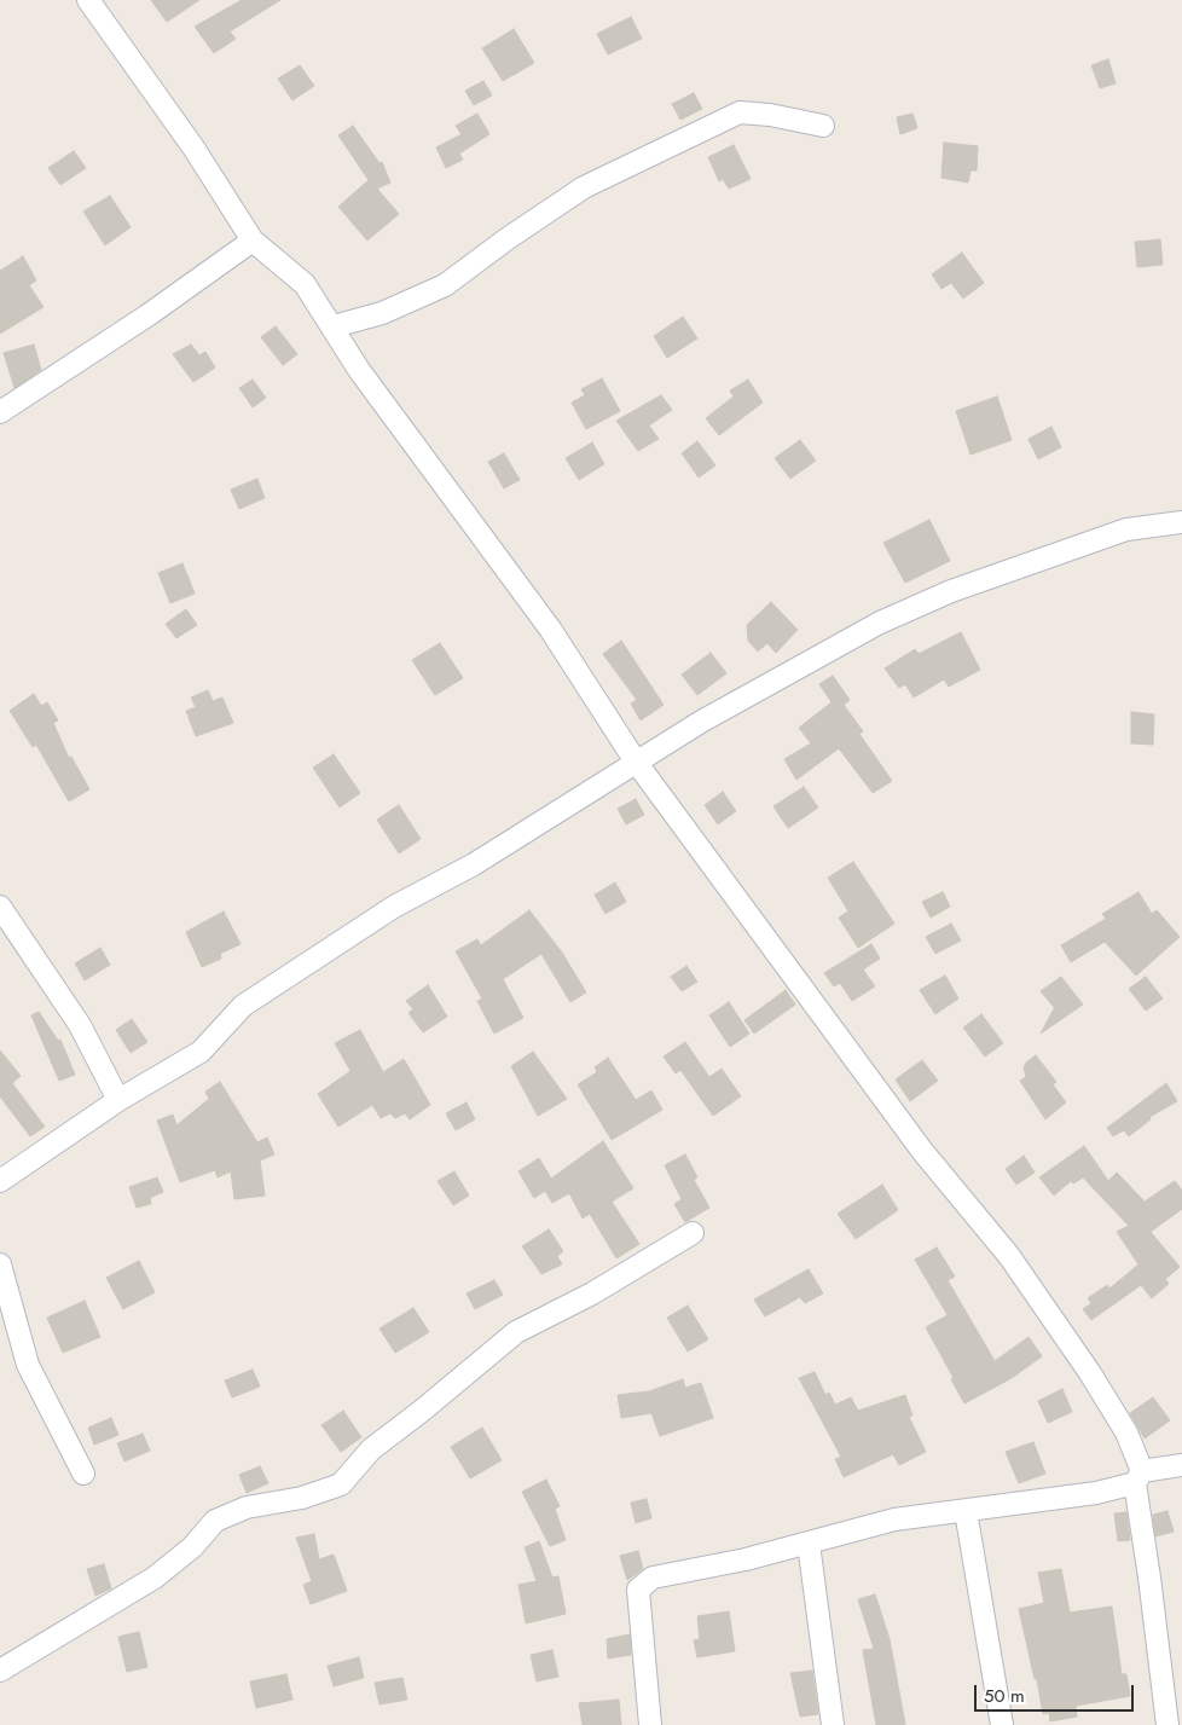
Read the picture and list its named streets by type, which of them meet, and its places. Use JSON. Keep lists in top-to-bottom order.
{
  "scale_bar": "50 m"
}
